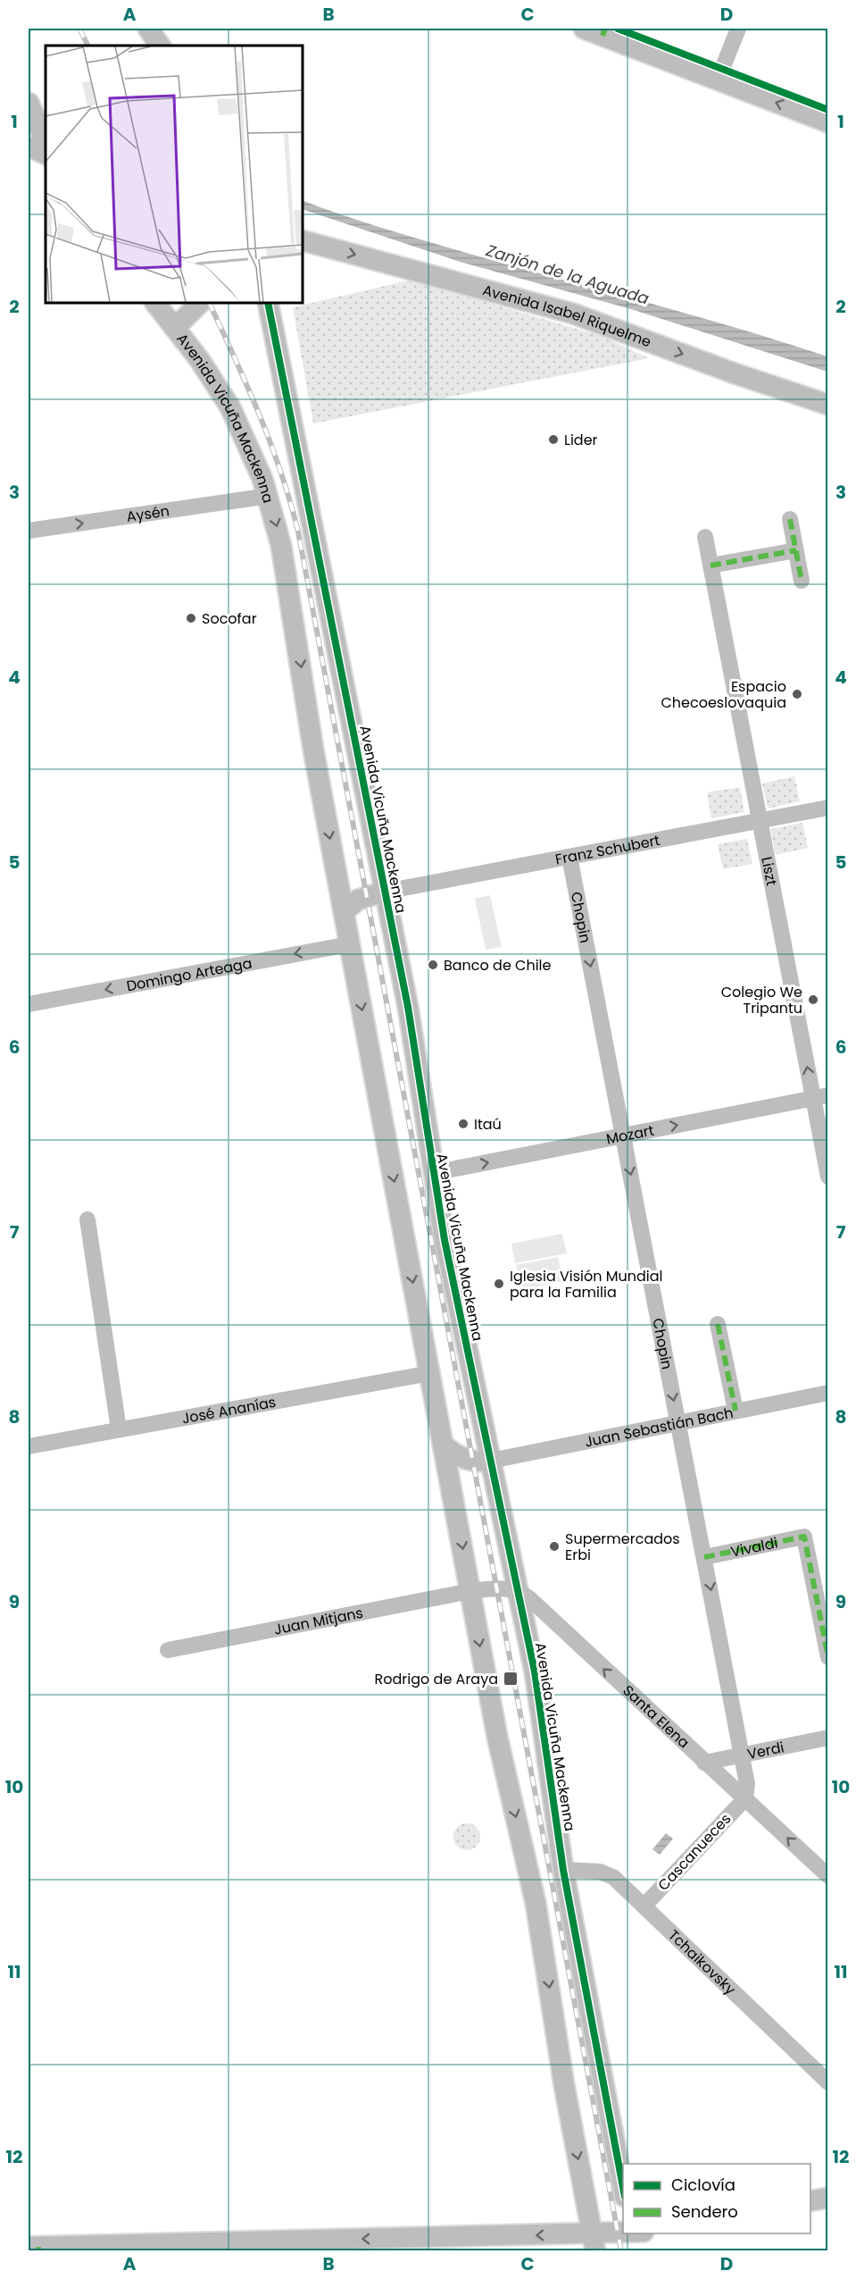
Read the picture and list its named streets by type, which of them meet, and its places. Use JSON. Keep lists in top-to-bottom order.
{
  "streets": {
    "main road": ["Avenida Isabel Riquelme", "Avenida Vicuña Mackenna"],
    "street": [
      "Aysén",
      "Franz Schubert",
      "Liszt",
      "Chopin",
      "Domingo Arteaga",
      "Mozart",
      "José Ananías",
      "Juan Sebastián Bach",
      "Vivaldi",
      "Juan Mitjans",
      "Santa Elena",
      "Verdi",
      "Cascanueces",
      "Tchaikovsky"
    ]
  },
  "crossings": [
    ["Avenida Vicuña Mackenna", "Aysén"],
    ["Avenida Vicuña Mackenna", "Franz Schubert"],
    ["Avenida Vicuña Mackenna", "Domingo Arteaga"],
    ["Avenida Vicuña Mackenna", "Mozart"],
    ["Avenida Vicuña Mackenna", "José Ananías"],
    ["Avenida Vicuña Mackenna", "Juan Sebastián Bach"],
    ["Avenida Vicuña Mackenna", "Juan Mitjans"],
    ["Avenida Vicuña Mackenna", "Santa Elena"],
    ["Avenida Vicuña Mackenna", "Tchaikovsky"],
    ["Franz Schubert", "Liszt"],
    ["Franz Schubert", "Chopin"],
    ["Liszt", "Mozart"],
    ["Chopin", "Mozart"],
    ["Chopin", "Juan Sebastián Bach"],
    ["Chopin", "Vivaldi"],
    ["Chopin", "Santa Elena"],
    ["Chopin", "Verdi"],
    ["Chopin", "Cascanueces"],
    ["Santa Elena", "Verdi"],
    ["Santa Elena", "Cascanueces"],
    ["Cascanueces", "Tchaikovsky"]
  ],
  "one_way": [
    "Avenida Isabel Riquelme",
    "Aysén",
    "Liszt",
    "Chopin",
    "Domingo Arteaga",
    "Mozart",
    "Santa Elena"
  ],
  "water": ["Zanjón de la Aguada"],
  "places": {
    "other": [
      "Lider",
      "Socofar",
      "Espacio Checoeslovaquia",
      "Banco de Chile",
      "Colegio We Tripantu",
      "Itaú",
      "Iglesia Visión Mundial para la Familia",
      "Supermercados Erbi"
    ],
    "transit": ["Rodrigo de Araya"]
  },
  "legend": ["Ciclovía", "Sendero"],
  "grid": {
    "columns": [
      "A",
      "B",
      "C",
      "D"
    ],
    "rows": [
      "1",
      "2",
      "3",
      "4",
      "5",
      "6",
      "7",
      "8",
      "9",
      "10",
      "11",
      "12"
    ]
  }
}
